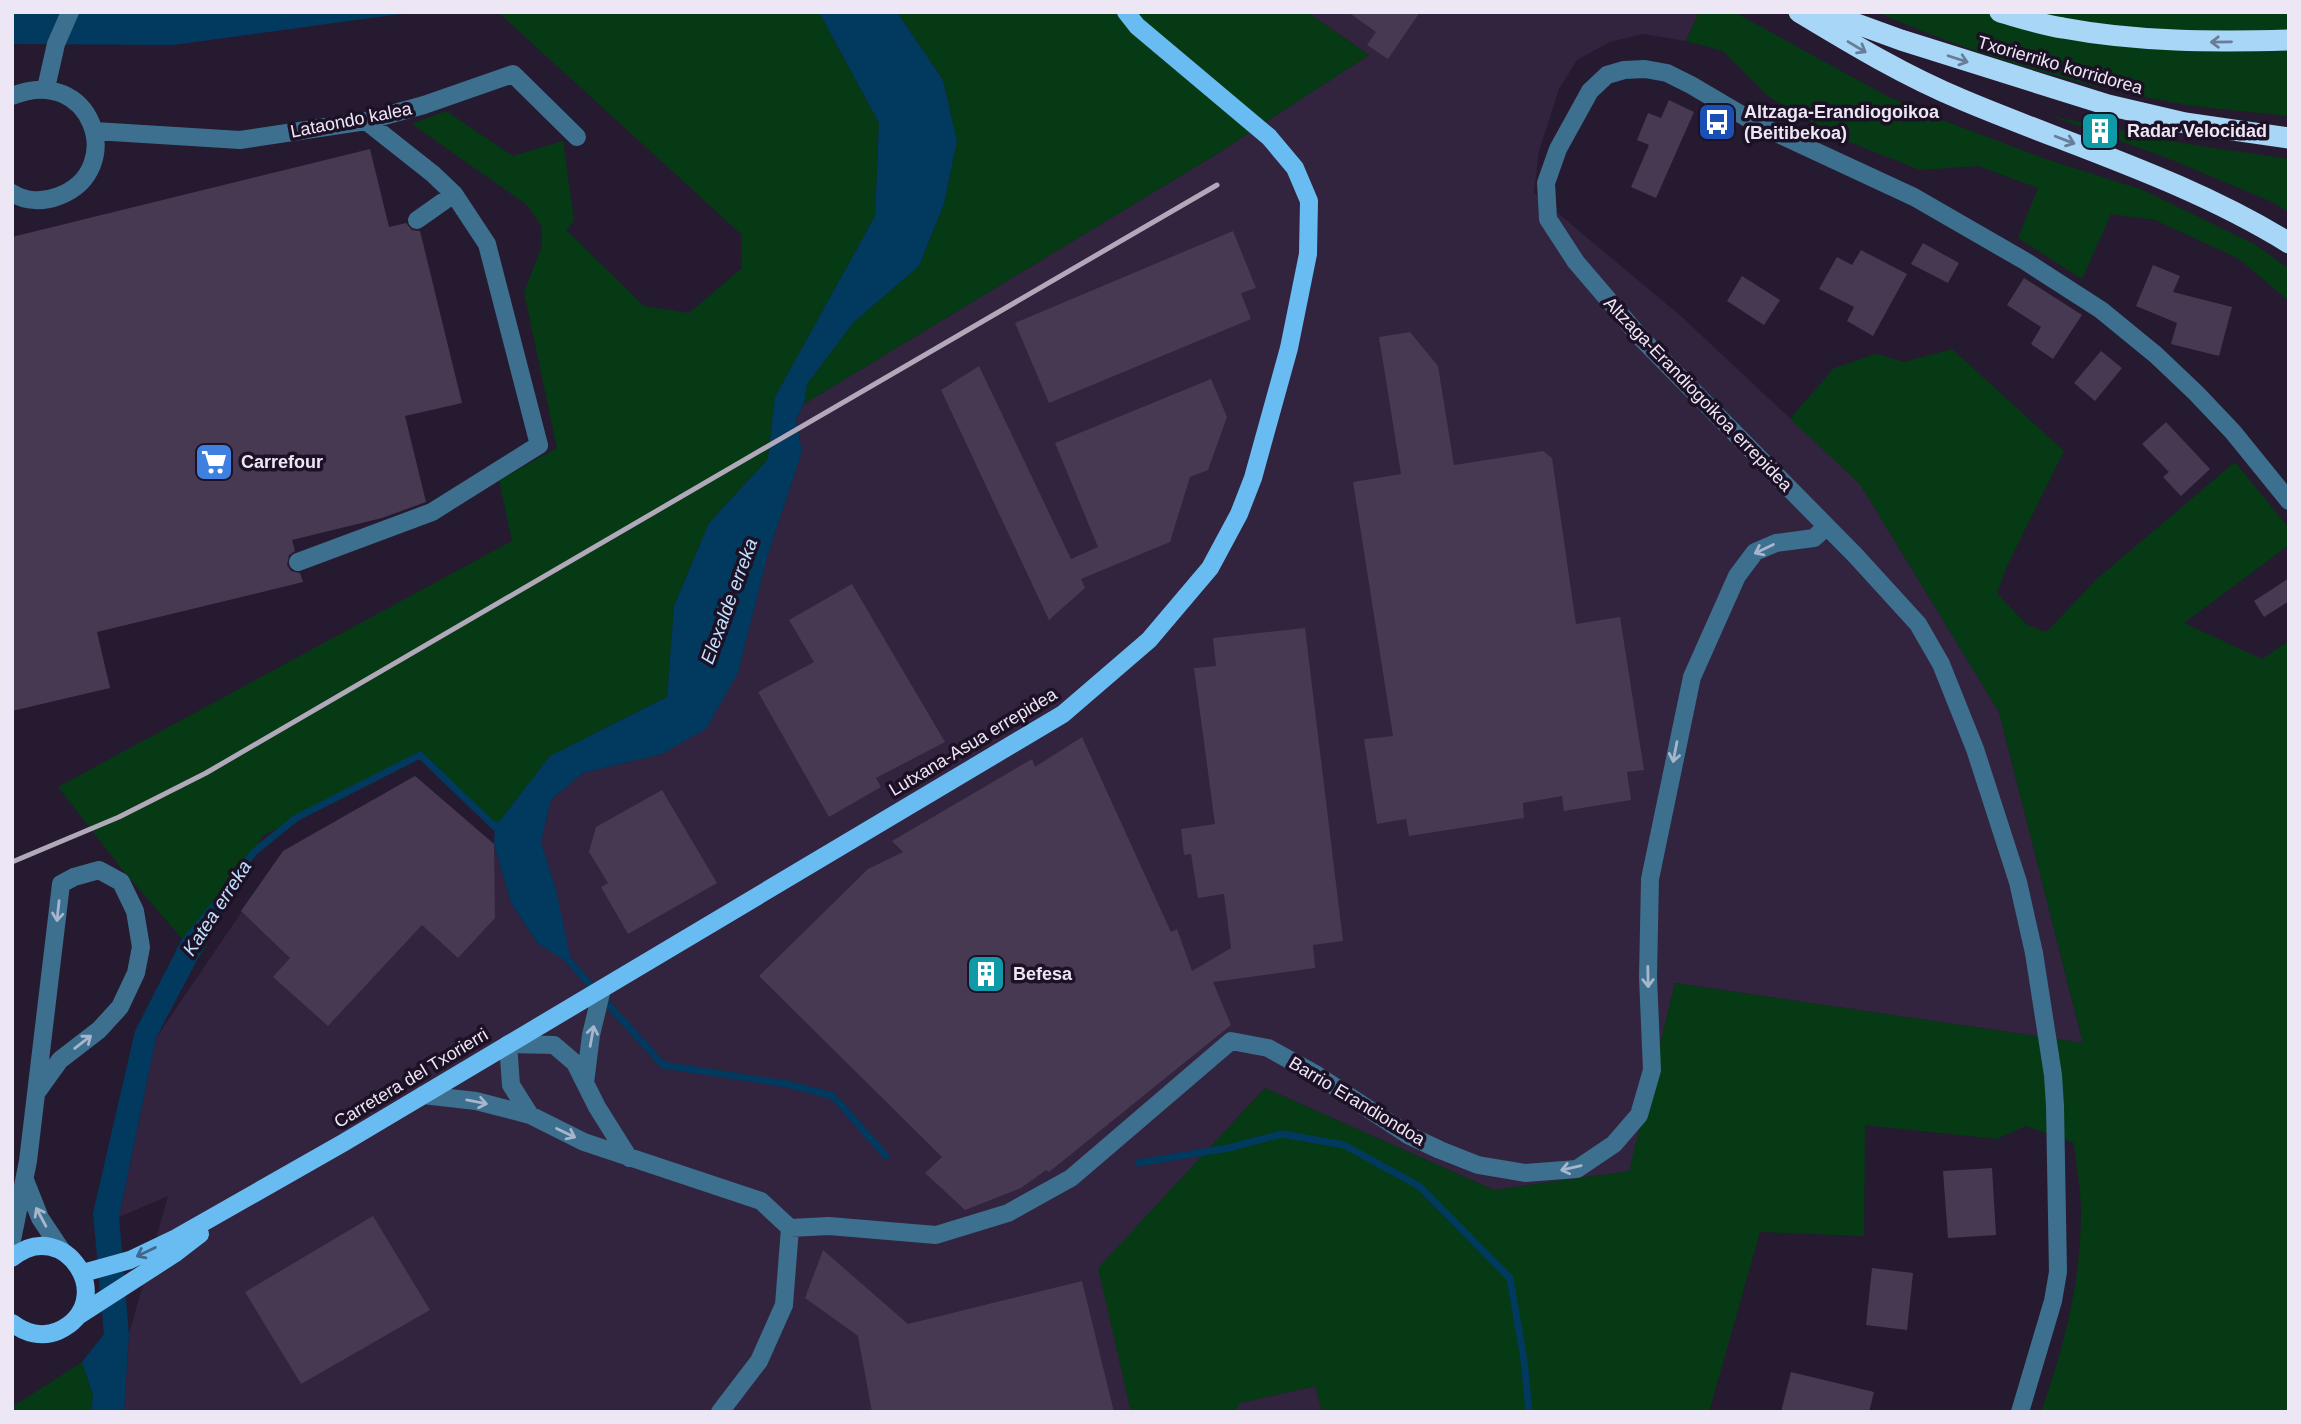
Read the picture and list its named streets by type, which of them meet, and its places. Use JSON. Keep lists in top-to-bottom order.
{
  "streets": {
    "highway": ["Txorierriko korridorea"],
    "main road": ["Lutxana-Asua errepidea", "Carretera del Txorierri"],
    "street": ["Lataondo kalea", "Altzaga-Erandiogoikoa errepidea", "Barrio Erandiondoa"]
  },
  "crossings": [
    ["Altzaga-Erandiogoikoa errepidea", "Barrio Erandiondoa"],
    ["Lutxana-Asua errepidea", "Carretera del Txorierri"]
  ],
  "water": ["Elexalde erreka", "Katea erreka"],
  "places": {
    "bus stop": ["Altzaga-Erandiogoikoa (Beitibekoa)"],
    "building": ["Radar Velocidad", "Befesa"],
    "supermarket": ["Carrefour"]
  }
}
